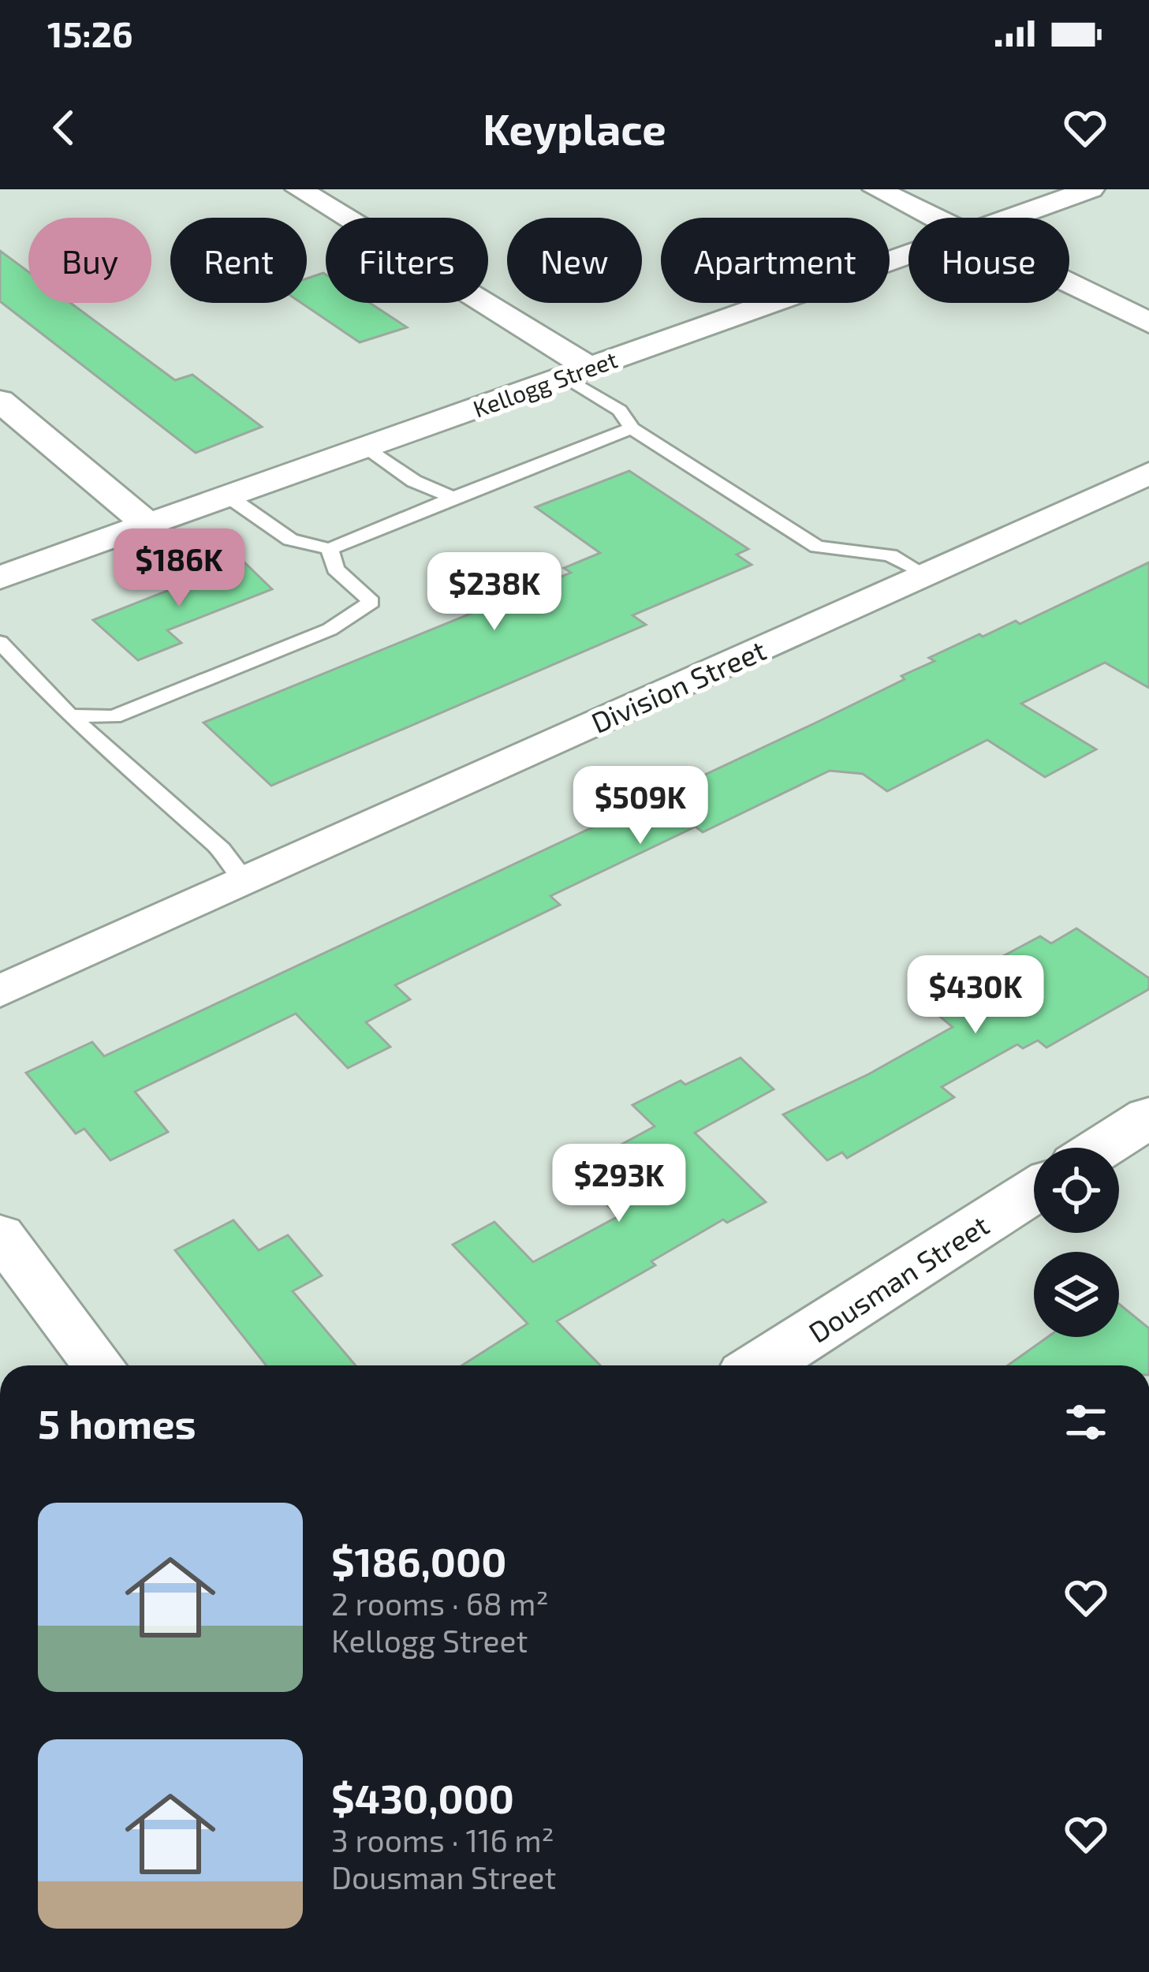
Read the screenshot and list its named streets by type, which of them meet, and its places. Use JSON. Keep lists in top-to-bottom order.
{
  "streets": {
    "street": ["Kellogg Street", "Division Street", "Dousman Street"]
  },
  "page": {
    "status": "15:26",
    "header": "Keyplace",
    "chip": [
      "Buy",
      "Rent",
      "Filters",
      "New",
      "Apartment",
      "House"
    ],
    "price": [
      "$186K",
      "$238K",
      "$509K",
      "$430K",
      "$293K"
    ],
    "heading": "5 homes",
    "list": [
      {
        "name": "$186,000",
        "note": "2 rooms · 68 m² · Kellogg Street"
      },
      {
        "name": "$430,000",
        "note": "3 rooms · 116 m² · Dousman Street"
      }
    ]
  }
}
